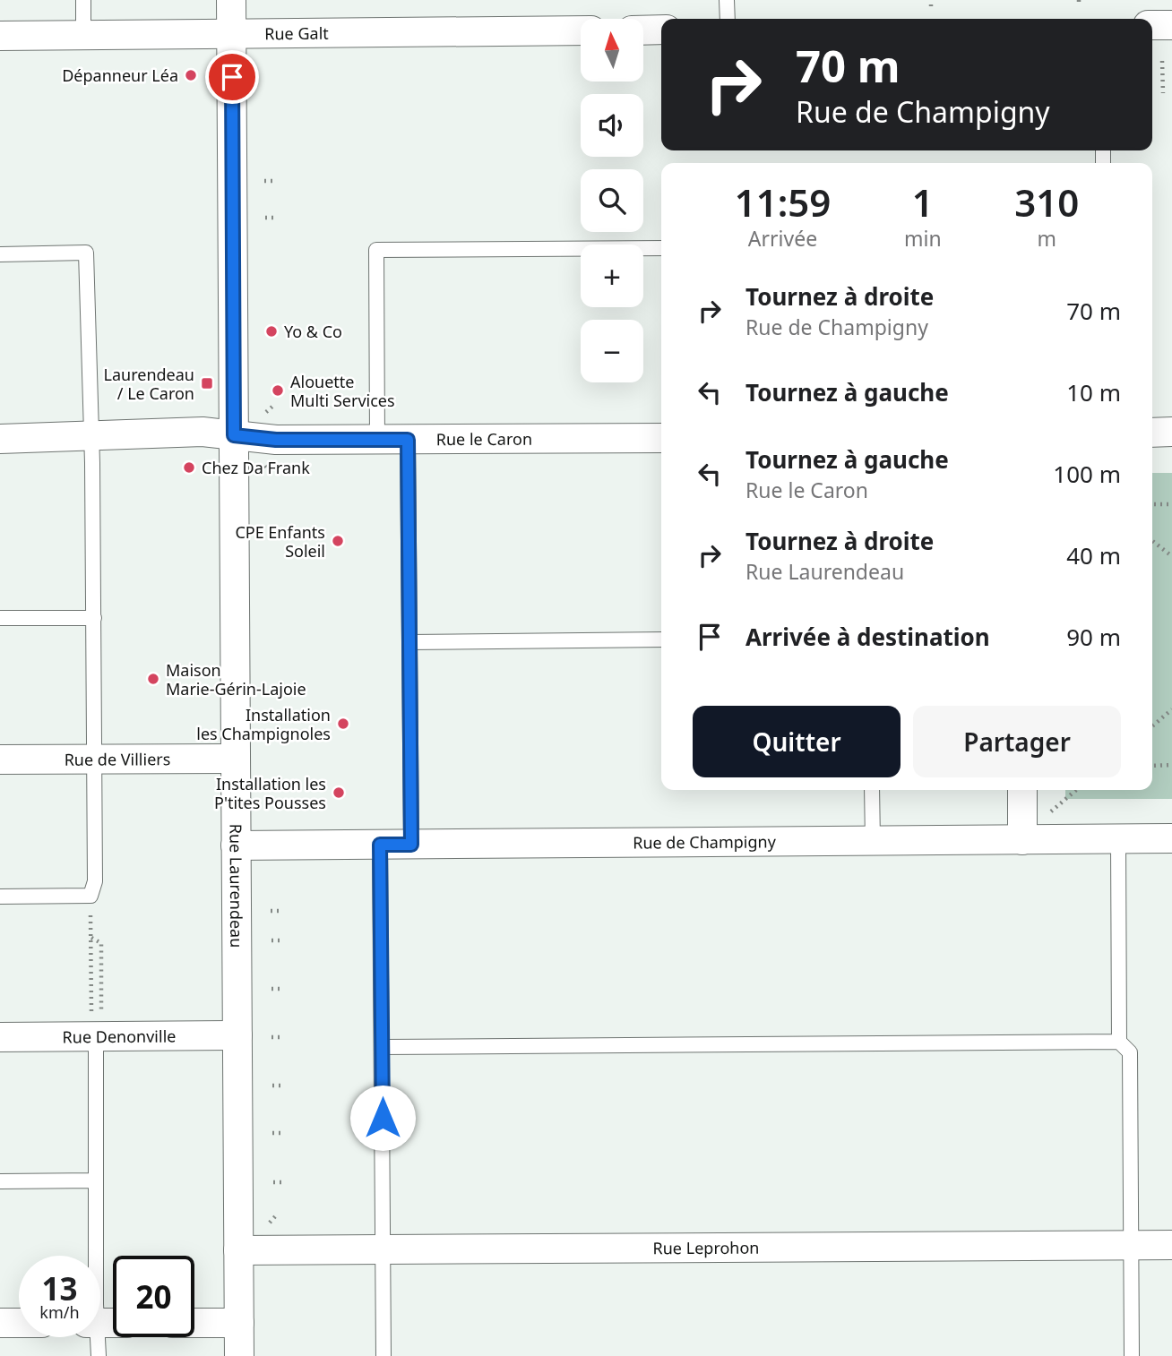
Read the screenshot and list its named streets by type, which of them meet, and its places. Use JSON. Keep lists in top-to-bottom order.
{
  "streets": {
    "street": [
      "Rue Galt",
      "Rue le Caron",
      "Rue de Villiers",
      "Rue de Champigny",
      "Rue Laurendeau",
      "Rue Denonville",
      "Rue Leprohon"
    ]
  },
  "crossings": [
    ["Rue Galt", "Rue Laurendeau"],
    ["Rue le Caron", "Rue Laurendeau"],
    ["Rue de Villiers", "Rue Laurendeau"],
    ["Rue de Champigny", "Rue Laurendeau"],
    ["Rue Laurendeau", "Rue Denonville"],
    ["Rue Laurendeau", "Rue Leprohon"]
  ],
  "places": {
    "other": [
      "Dépanneur Léa",
      "Yo & Co",
      "Alouette Multi Services",
      "Chez Da Frank",
      "CPE Enfants Soleil",
      "Maison Marie-Gérin-Lajoie",
      "Installation les Champignoles",
      "Installation les P'tites Pousses"
    ],
    "transit": ["Laurendeau / Le Caron"]
  },
  "north": "top",
  "page": {
    "map_buttons": ["+", "−"],
    "turn": ["70 m", "Rue de Champigny"],
    "eta": [
      "11:59",
      "Arrivée",
      "1",
      "min",
      "310",
      "m"
    ],
    "list": [
      {
        "name": "Tournez à droite",
        "note": "Rue de Champigny",
        "value": "70 m"
      },
      {
        "name": "Tournez à gauche",
        "value": "10 m"
      },
      {
        "name": "Tournez à gauche",
        "note": "Rue le Caron",
        "value": "100 m"
      },
      {
        "name": "Tournez à droite",
        "note": "Rue Laurendeau",
        "value": "40 m"
      },
      {
        "name": "Arrivée à destination",
        "value": "90 m"
      }
    ],
    "buttons": ["Quitter", "Partager"],
    "speed": "13 km/h",
    "limit": "20"
  }
}
